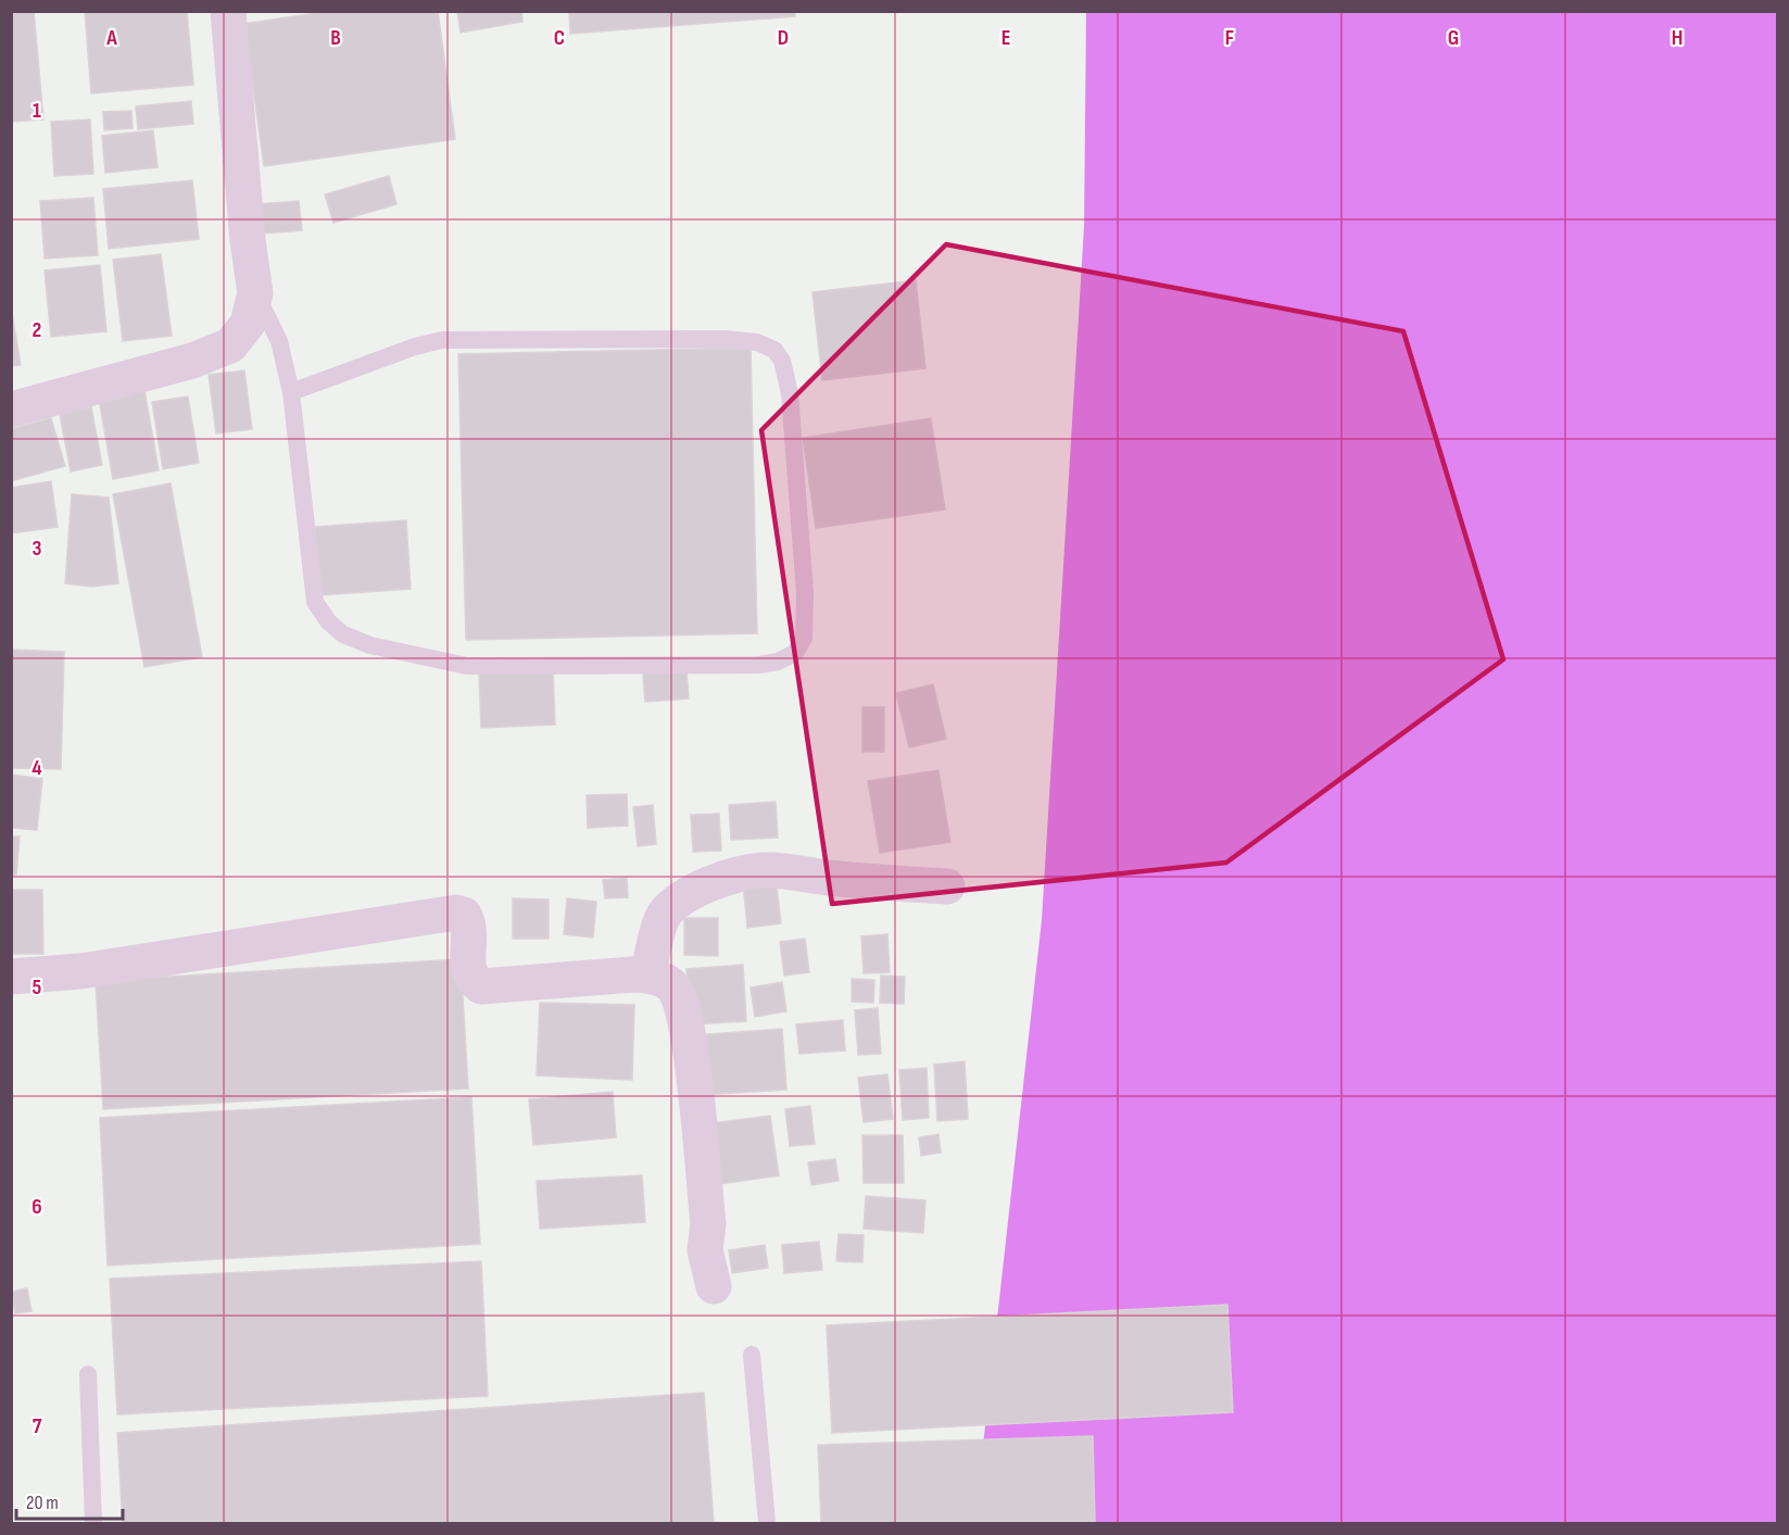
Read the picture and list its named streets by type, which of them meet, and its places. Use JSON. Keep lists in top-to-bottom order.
{
  "scale_bar": "20 m",
  "grid": {
    "columns": [
      "A",
      "B",
      "C",
      "D",
      "E",
      "F",
      "G",
      "H"
    ],
    "rows": [
      "1",
      "2",
      "3",
      "4",
      "5",
      "6",
      "7"
    ]
  }
}
